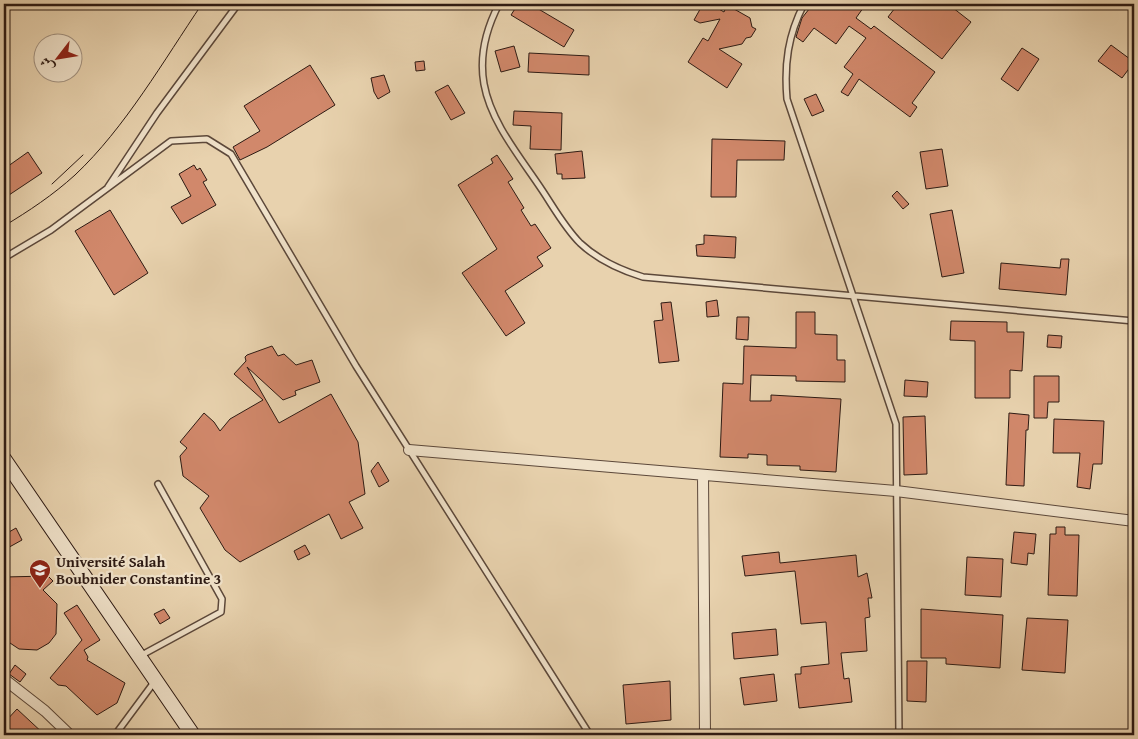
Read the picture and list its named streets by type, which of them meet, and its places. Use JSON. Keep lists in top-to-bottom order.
{
  "places": {
    "school or university": ["Université Salah Boubnider Constantine 3"]
  },
  "north": "bottom left"
}
